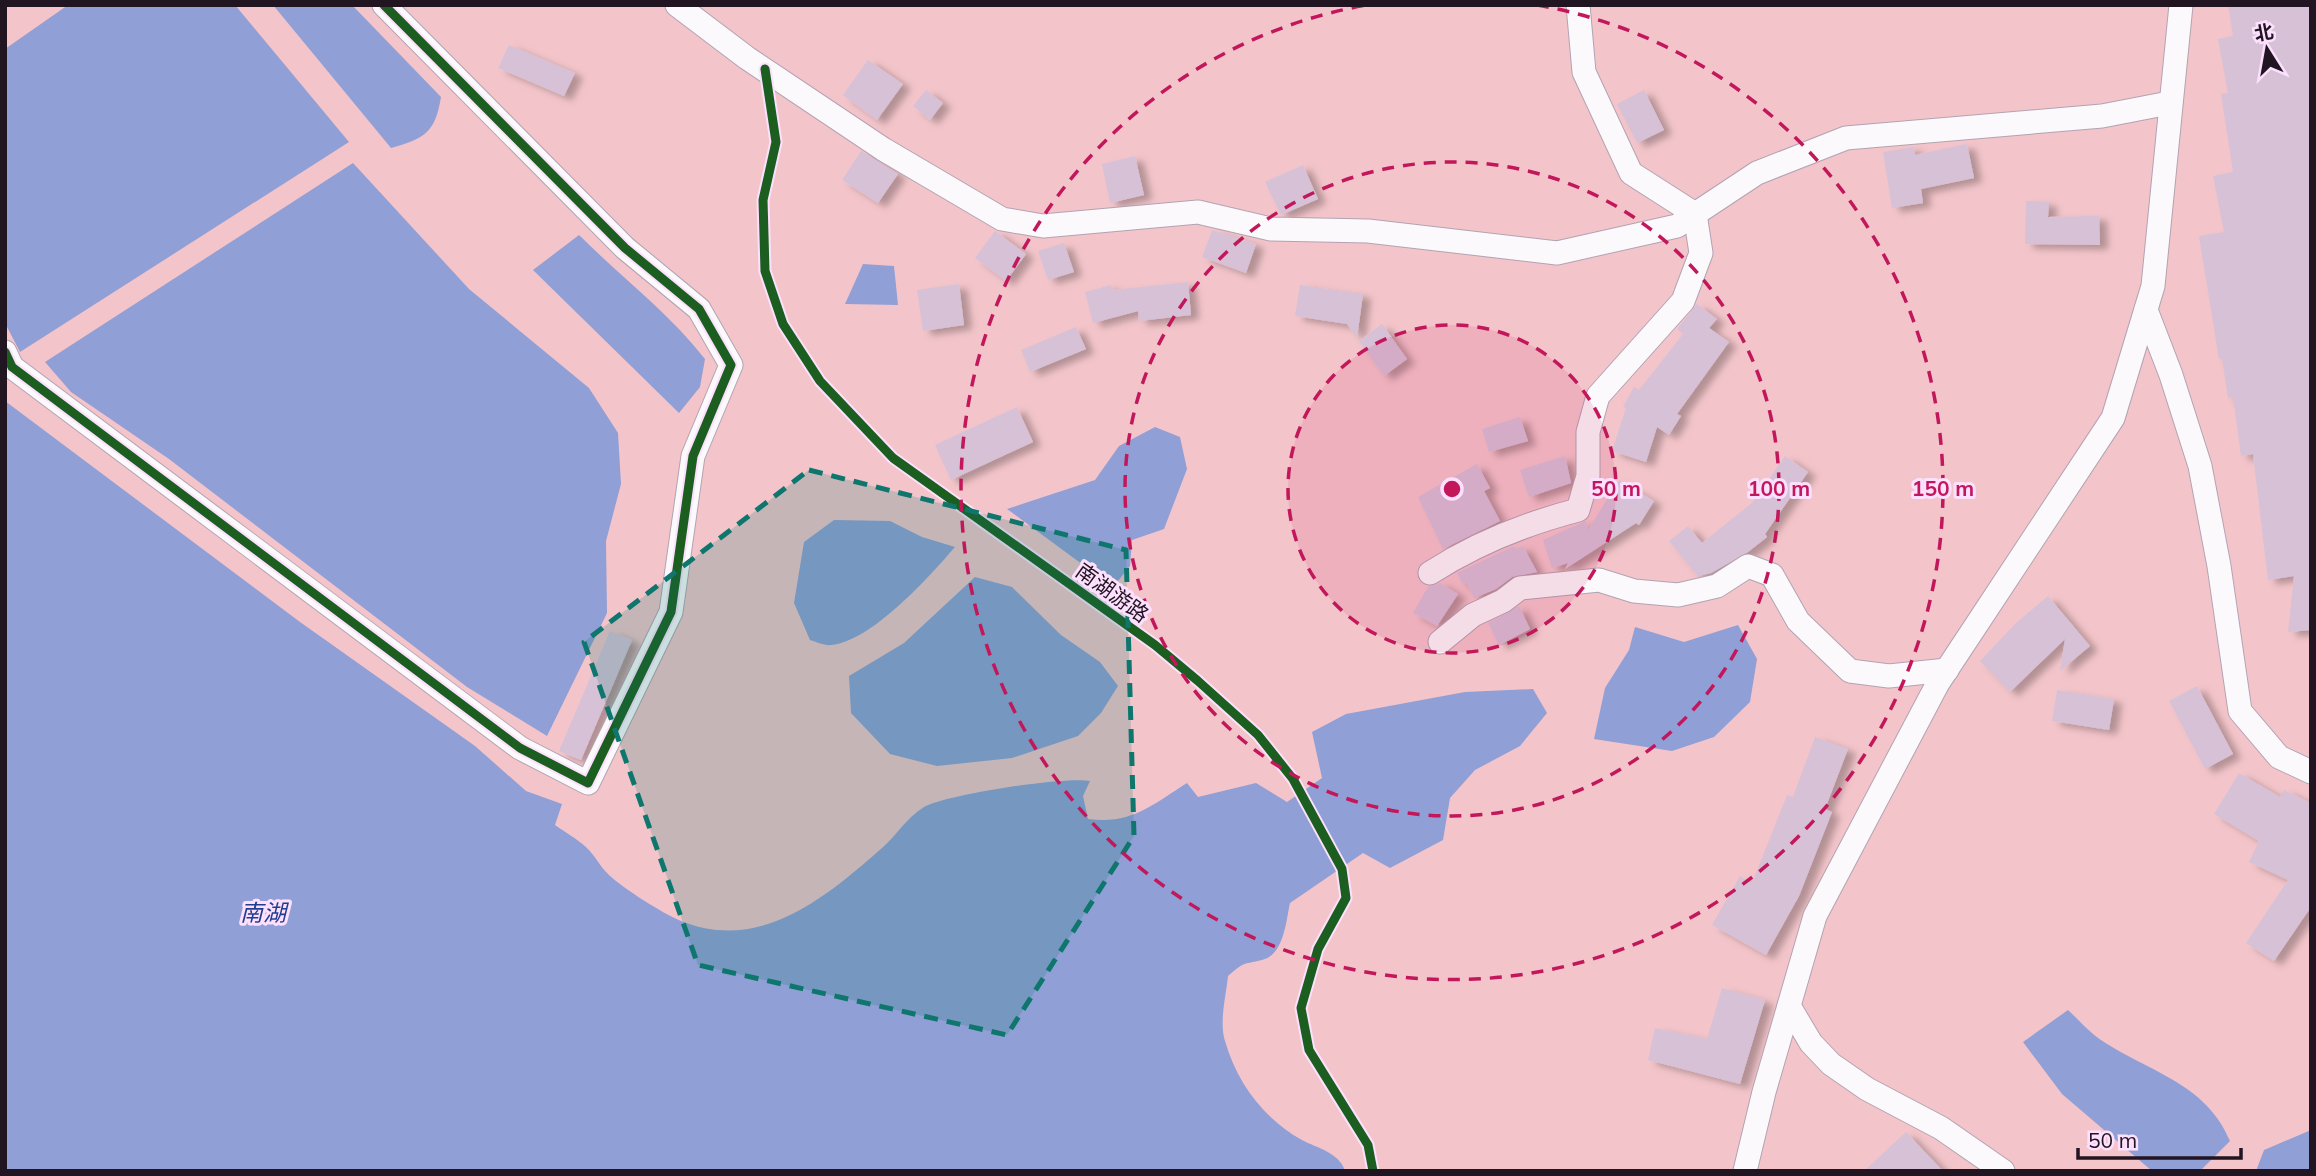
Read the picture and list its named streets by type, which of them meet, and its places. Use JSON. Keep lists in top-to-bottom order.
{
  "streets": {
    "cycle path": ["南湖游路"]
  },
  "water": ["南湖"],
  "scale_bar": "50 m",
  "north": "top",
  "rings": ["50 m", "100 m", "150 m"]
}
